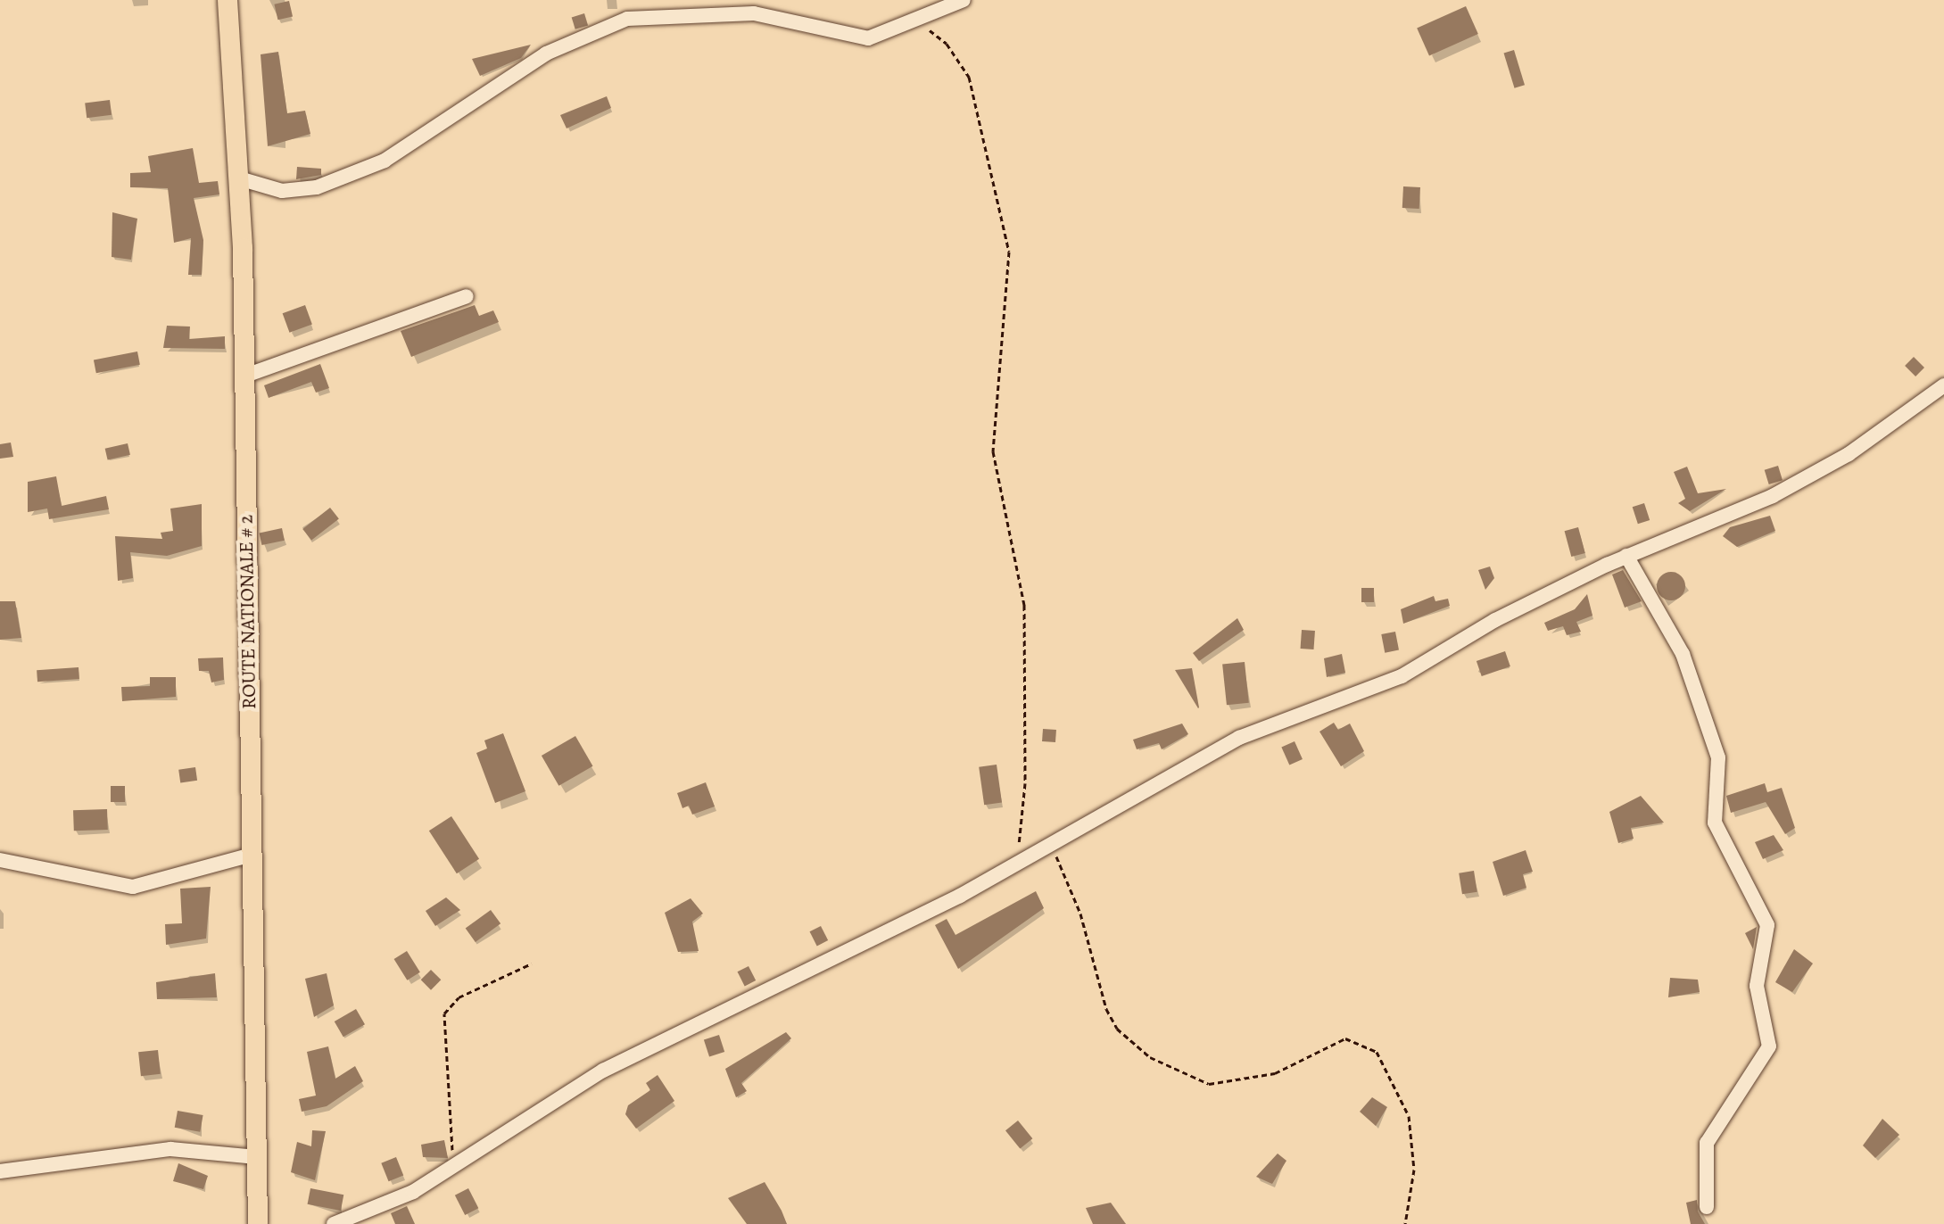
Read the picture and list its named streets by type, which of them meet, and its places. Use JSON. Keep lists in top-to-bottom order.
{
  "streets": {
    "main road": ["ROUTE NATIONALE # 2"]
  }
}
